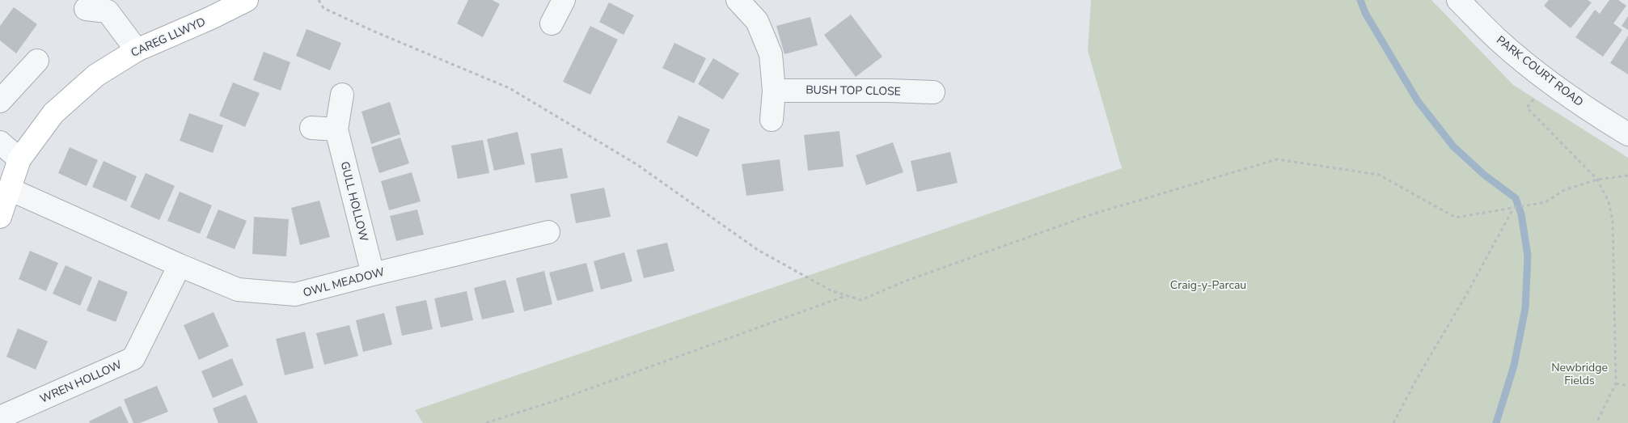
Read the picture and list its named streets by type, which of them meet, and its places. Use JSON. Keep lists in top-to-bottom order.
{
  "streets": {
    "street": [
      "CAREG LLWYD",
      "PARK COURT ROAD",
      "BUSH TOP CLOSE",
      "GULL HOLLOW",
      "OWL MEADOW",
      "WREN HOLLOW"
    ]
  },
  "crossings": [
    ["CAREG LLWYD", "OWL MEADOW"],
    ["GULL HOLLOW", "OWL MEADOW"],
    ["OWL MEADOW", "WREN HOLLOW"]
  ],
  "parks": ["Craig-y-Parcau", "Newbridge Fields"]
}
